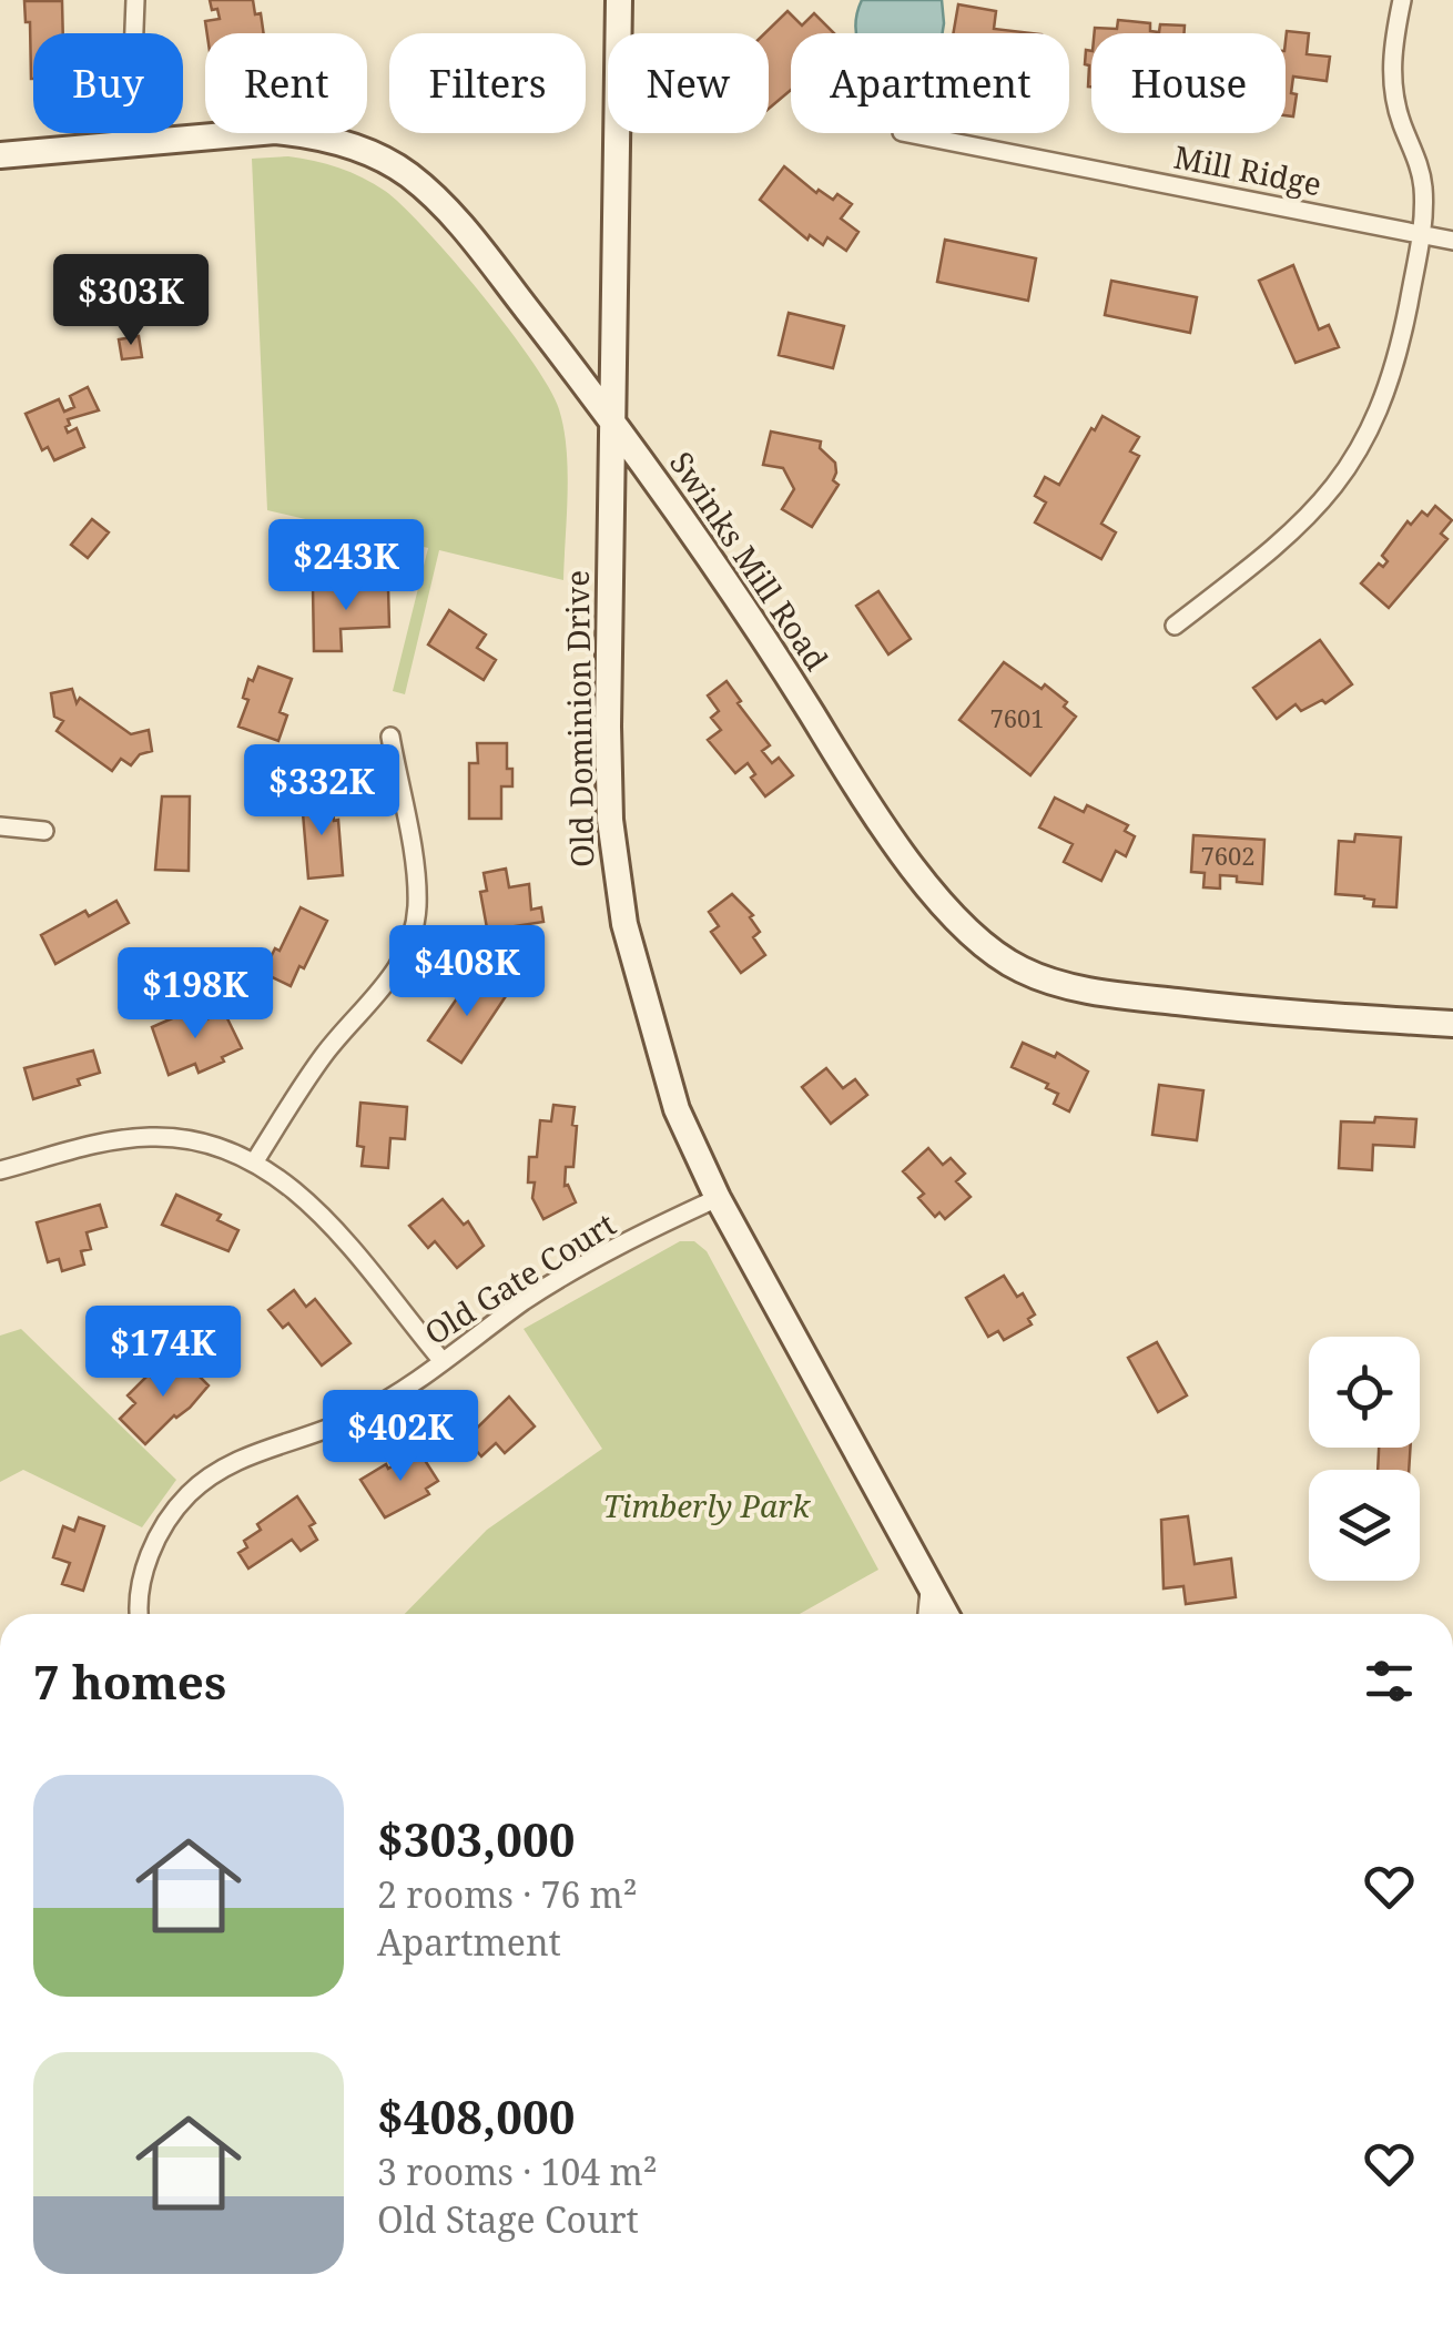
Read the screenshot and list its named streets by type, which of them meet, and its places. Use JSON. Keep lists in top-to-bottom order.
{
  "streets": {
    "street": [
      "Mill Ridge",
      "Swinks Mill Road",
      "Old Dominion Drive",
      "Old Gate Court"
    ]
  },
  "crossings": [
    ["Swinks Mill Road", "Old Dominion Drive"],
    ["Old Dominion Drive", "Old Gate Court"]
  ],
  "parks": ["Timberly Park"],
  "house_numbers": ["7601", "7602"],
  "page": {
    "chip": [
      "Buy",
      "Rent",
      "Filters",
      "New",
      "Apartment",
      "House"
    ],
    "price": [
      "$303K",
      "$243K",
      "$332K",
      "$408K",
      "$198K",
      "$174K",
      "$402K"
    ],
    "heading": "7 homes",
    "list": [
      {
        "name": "$303,000",
        "note": "2 rooms · 76 m² · Apartment"
      },
      {
        "name": "$408,000",
        "note": "3 rooms · 104 m² · Old Stage Court"
      }
    ]
  }
}
